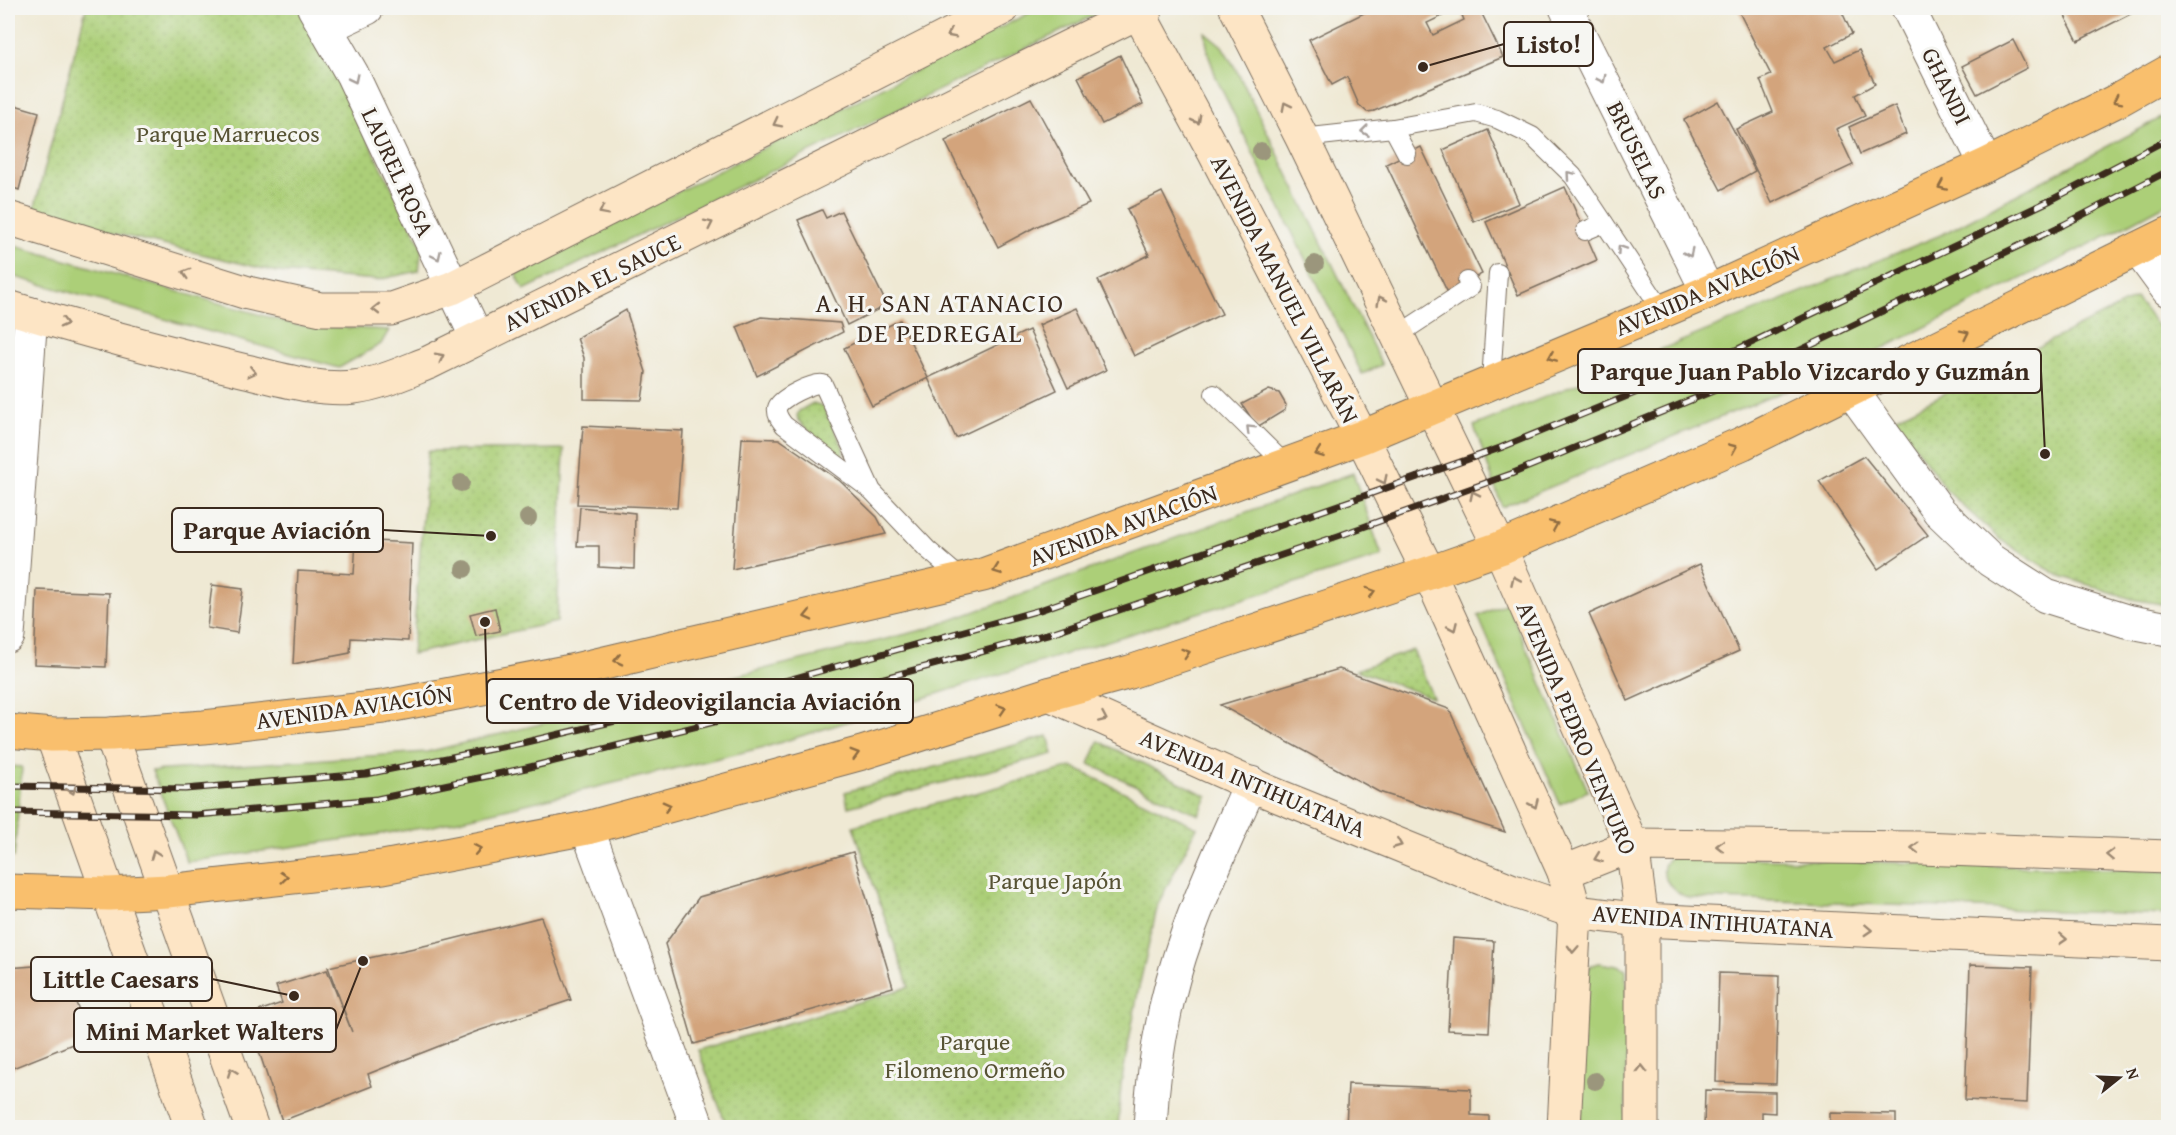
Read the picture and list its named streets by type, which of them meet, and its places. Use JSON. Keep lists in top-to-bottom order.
{
  "streets": {
    "main road": [
      "AVENIDA EL SAUCE",
      "AVENIDA MANUEL VILLARÁN",
      "AVENIDA AVIACIÓN",
      "AVENIDA PEDRO VENTURO",
      "AVENIDA INTIHUATANA"
    ],
    "street": ["GHANDI", "BRUSELAS", "LAUREL ROSA"]
  },
  "crossings": [
    ["GHANDI", "AVENIDA AVIACIÓN"],
    ["BRUSELAS", "AVENIDA AVIACIÓN"],
    ["LAUREL ROSA", "AVENIDA EL SAUCE"],
    ["AVENIDA EL SAUCE", "AVENIDA MANUEL VILLARÁN"],
    ["AVENIDA MANUEL VILLARÁN", "AVENIDA AVIACIÓN"],
    ["AVENIDA PEDRO VENTURO", "AVENIDA INTIHUATANA"]
  ],
  "one_way": ["BRUSELAS", "LAUREL ROSA"],
  "districts": ["A. H. SAN ATANACIO DE PEDREGAL"],
  "parks": ["Parque Marruecos", "Parque Japón", "Parque Filomeno Ormeño"],
  "places": [
    "Listo!",
    "Parque Juan Pablo Vizcardo y Guzmán",
    "Parque Aviación",
    "Centro de Videovigilancia Aviación",
    "Mini Market Walters",
    "Little Caesars"
  ],
  "north": "right"
}
